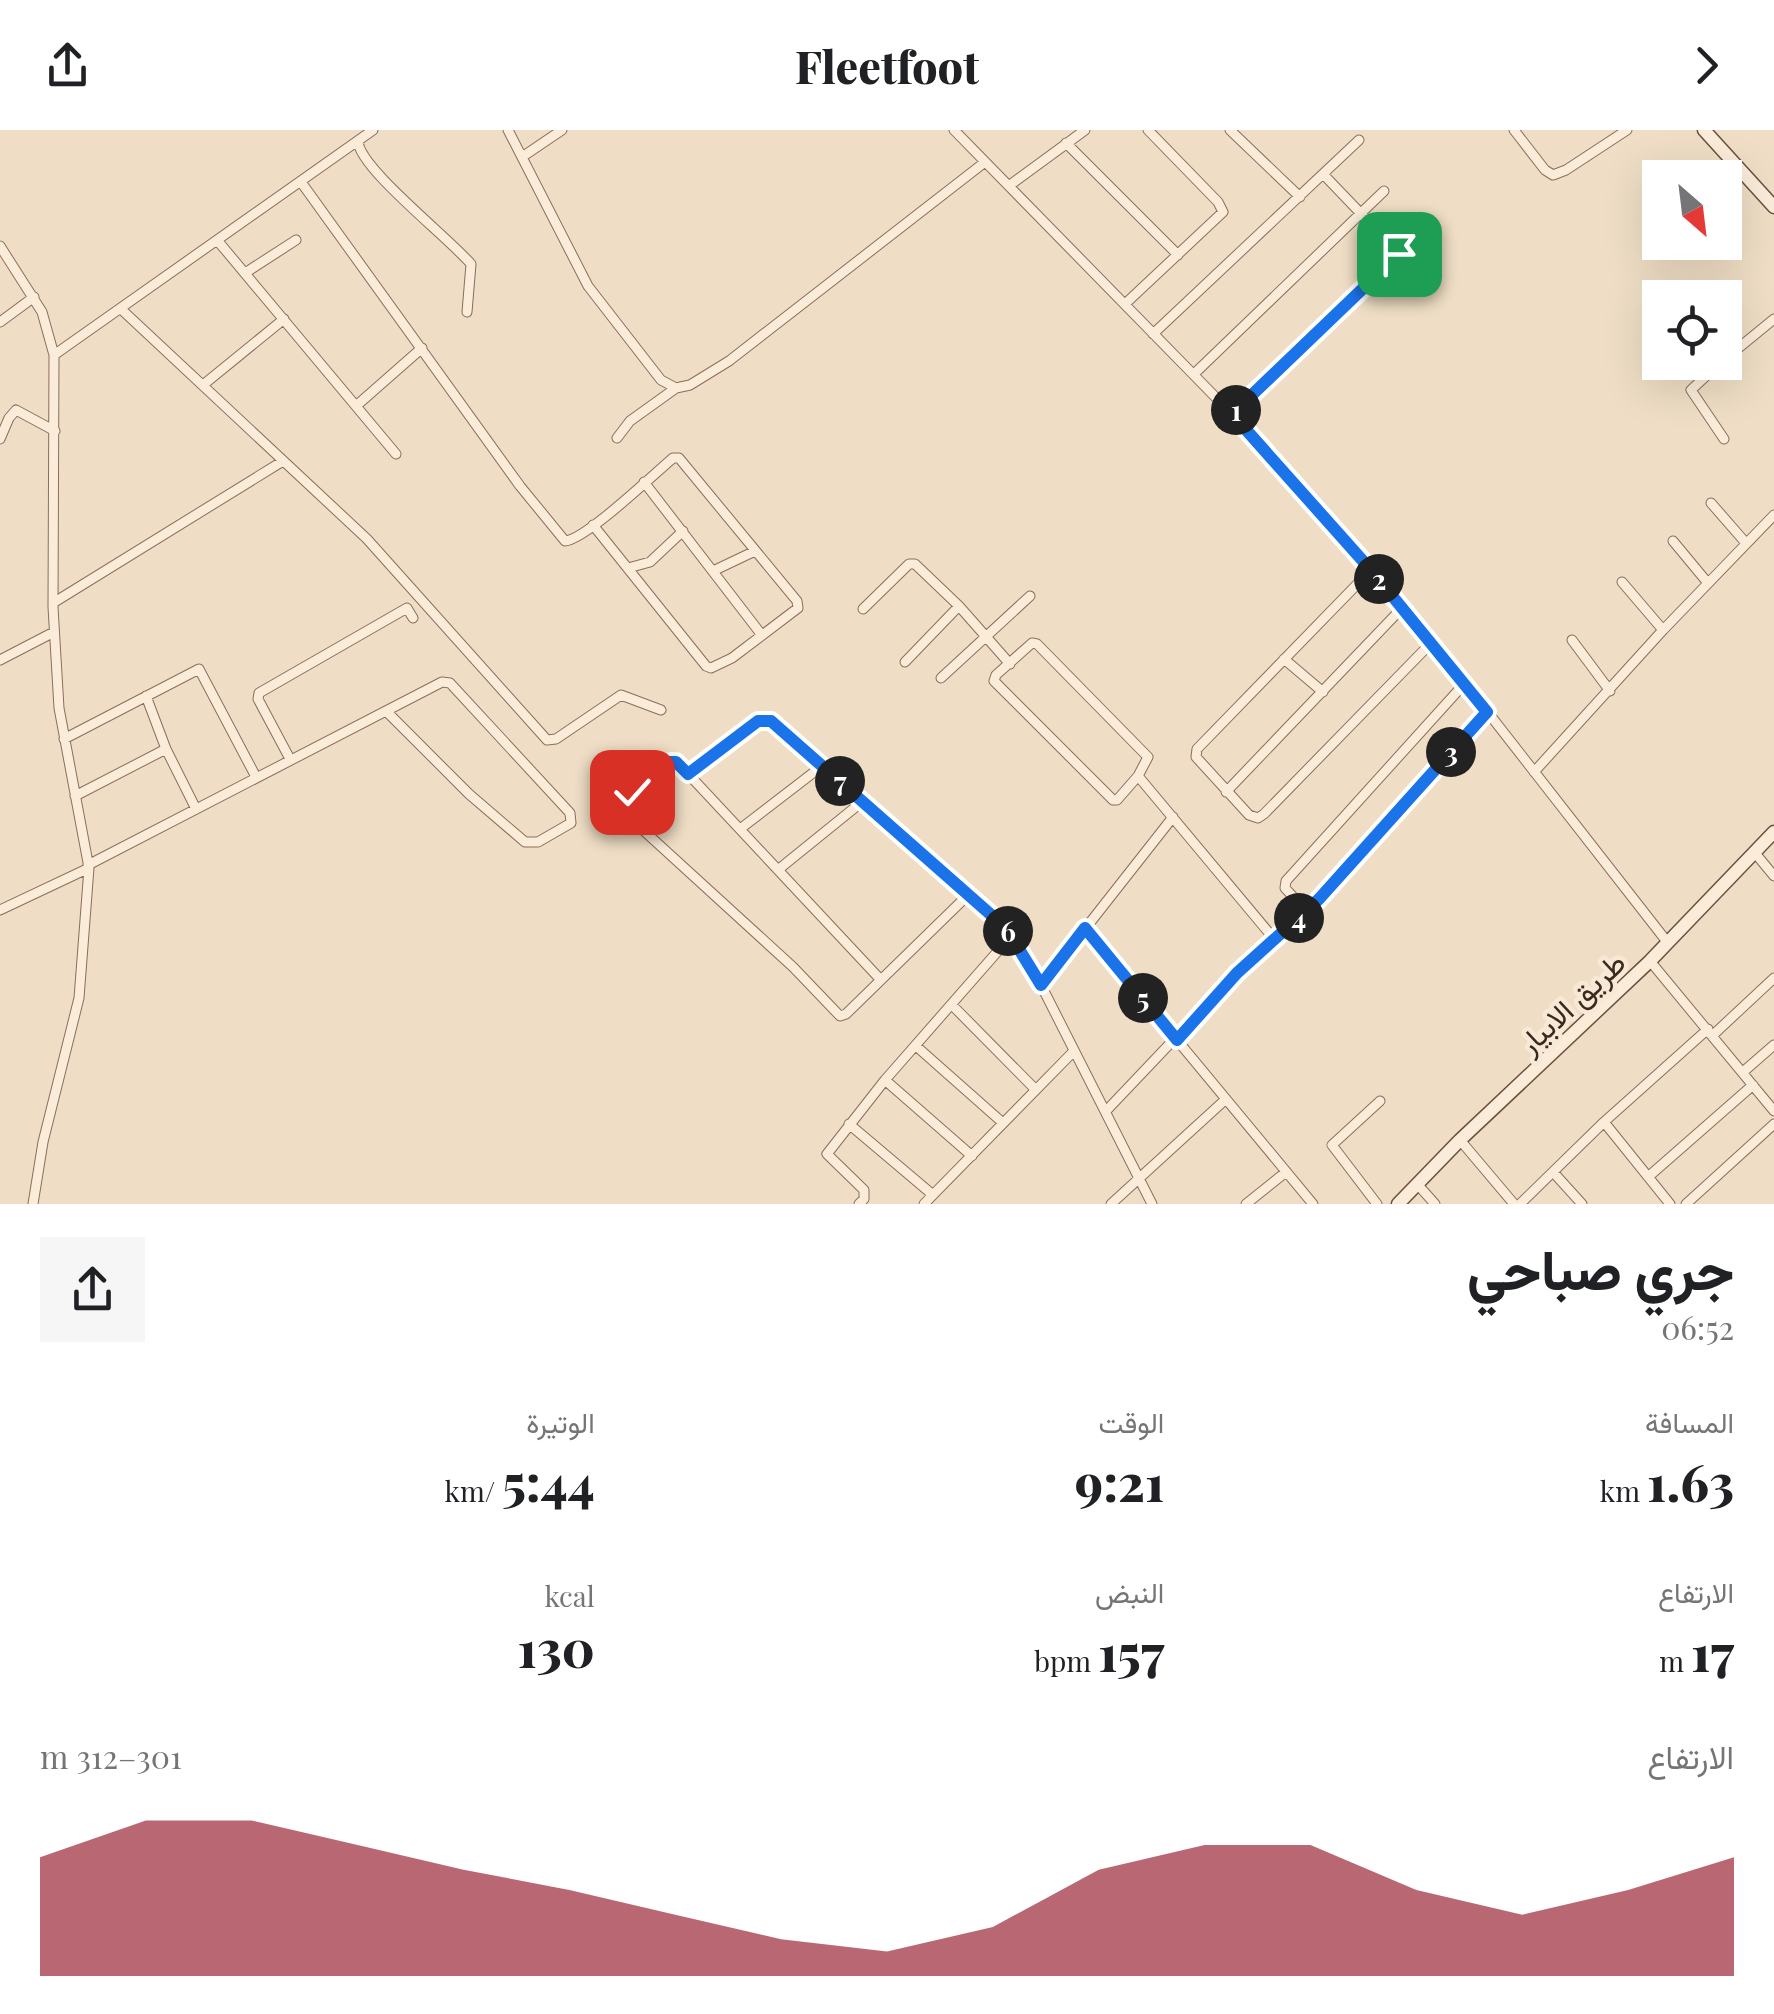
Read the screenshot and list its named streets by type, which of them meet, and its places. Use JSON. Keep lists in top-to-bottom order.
{
  "streets": {
    "main road": ["طريق الابيار"]
  },
  "north": "bottom right",
  "page": {
    "header": "Fleetfoot",
    "pins": [
      "1",
      "2",
      "3",
      "7",
      "4",
      "6",
      "5"
    ],
    "heading": ["جري صباحي", "06:52"],
    "stats": [
      ["المسافة", "1.63 km"],
      ["الوقت", "9:21"],
      ["الوتيرة", "5:44 /km"],
      ["الارتفاع", "17 m"],
      ["النبض", "157 bpm"],
      ["kcal", "130"]
    ],
    "chart": ["الارتفاع", "301–312 m"]
  }
}
